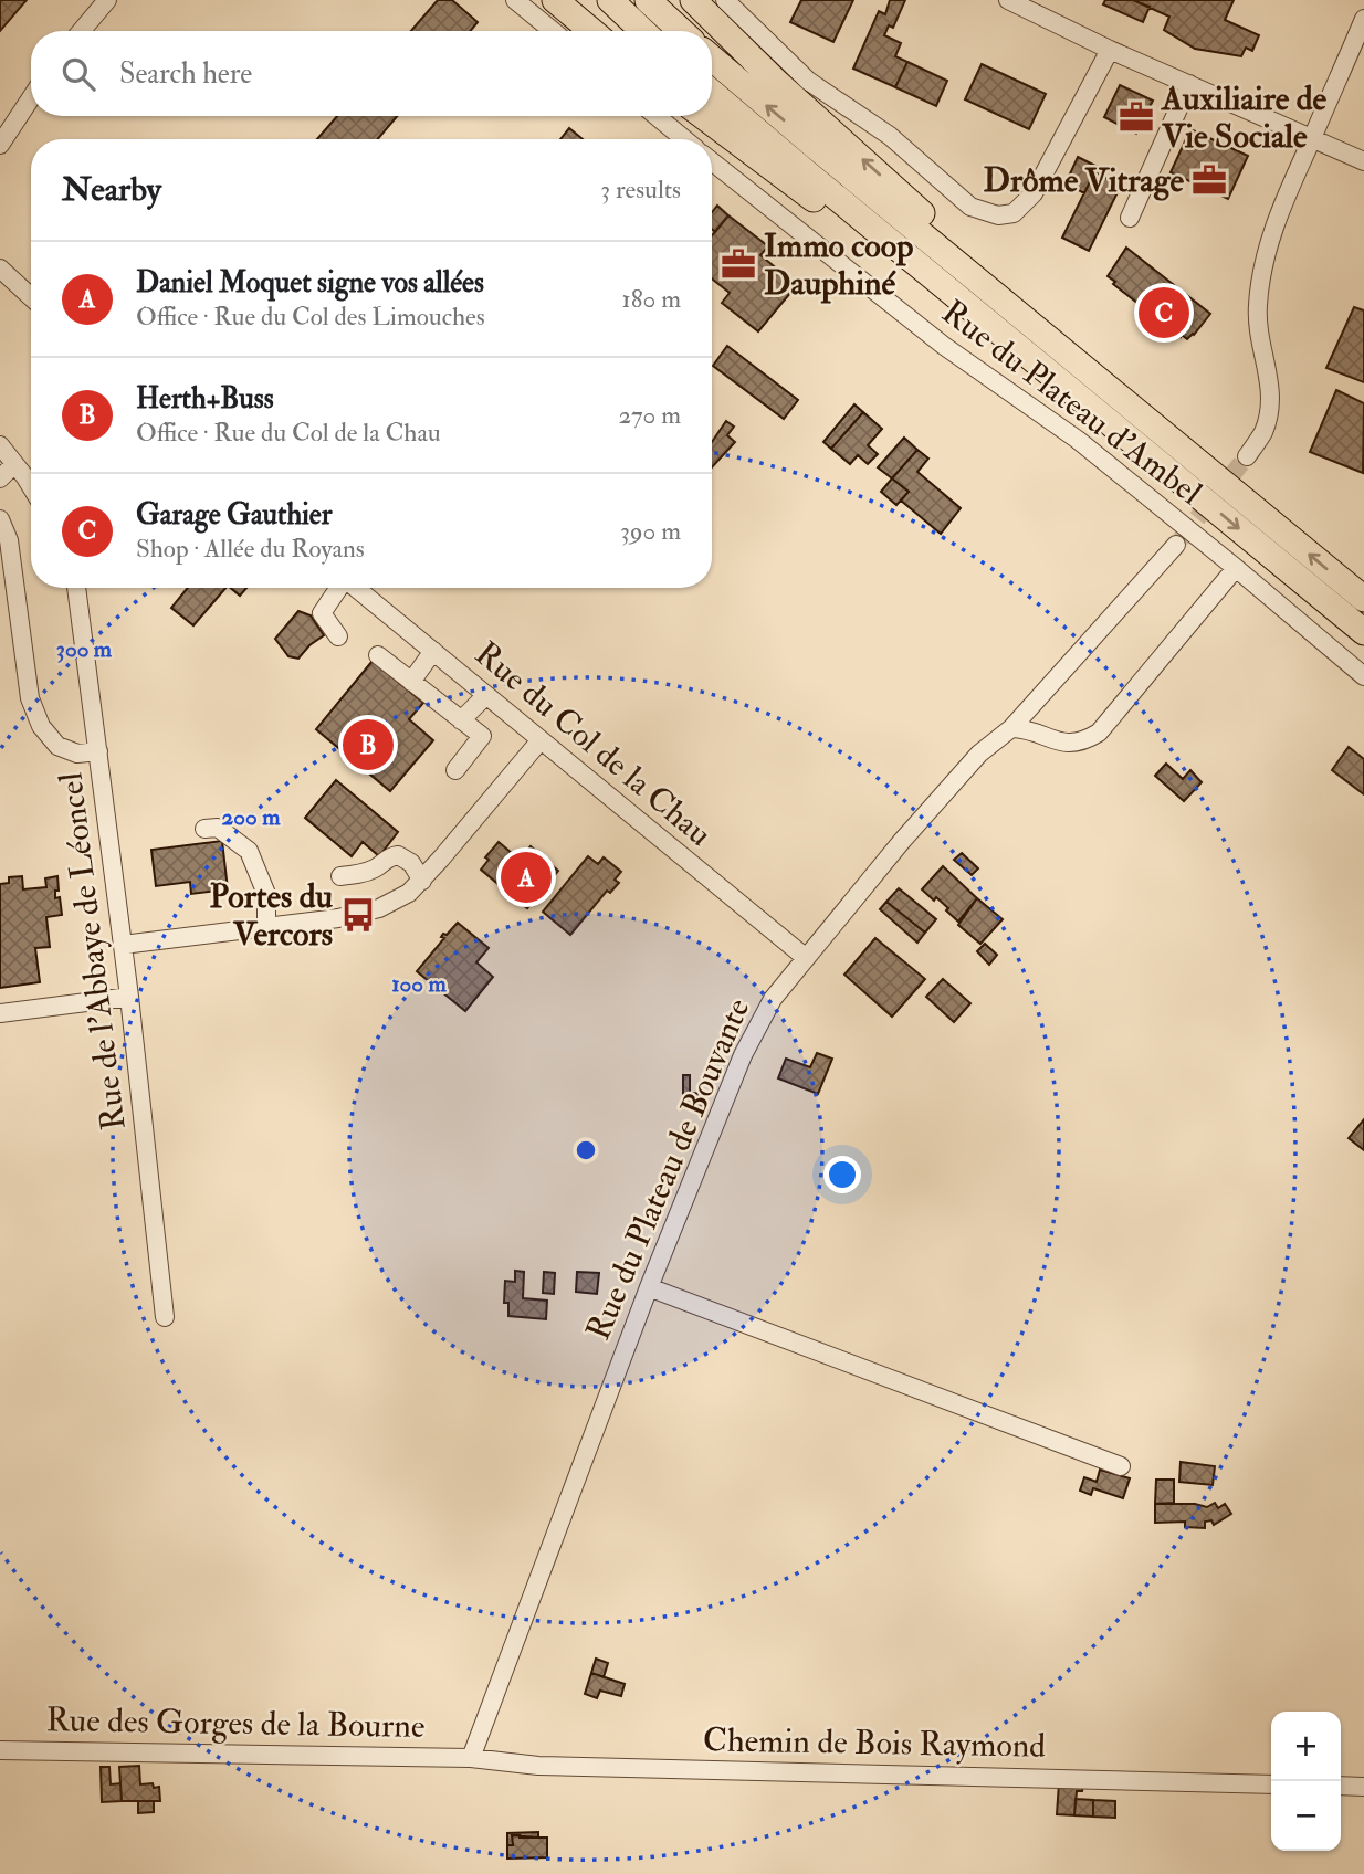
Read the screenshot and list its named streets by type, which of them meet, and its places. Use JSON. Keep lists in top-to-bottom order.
{
  "streets": {
    "street": [
      "Rue du Plateau d'Ambel",
      "Rue du Col de la Chau",
      "Rue de l'Abbaye de Léoncel",
      "Rue du Plateau de Bouvante",
      "Rue des Gorges de la Bourne",
      "Chemin de Bois Raymond"
    ]
  },
  "crossings": [
    ["Rue du Col de la Chau", "Rue du Plateau de Bouvante"],
    ["Rue du Plateau de Bouvante", "Rue des Gorges de la Bourne"],
    ["Rue du Plateau de Bouvante", "Chemin de Bois Raymond"],
    ["Rue des Gorges de la Bourne", "Chemin de Bois Raymond"]
  ],
  "places": {
    "office": ["Auxiliaire de Vie Sociale", "Drôme Vitrage", "Immo coop Dauphiné"],
    "bus stop": ["Portes du Vercors"]
  },
  "page": {
    "search": "Search here",
    "heading": ["Nearby", "3 results"],
    "list": [
      {
        "mark": "A",
        "name": "Daniel Moquet signe vos allées",
        "note": "Office · Rue du Col des Limouches",
        "value": "180 m"
      },
      {
        "mark": "B",
        "name": "Herth+Buss",
        "note": "Office · Rue du Col de la Chau",
        "value": "270 m"
      },
      {
        "mark": "C",
        "name": "Garage Gauthier",
        "note": "Shop · Allée du Royans",
        "value": "390 m"
      }
    ],
    "pins": ["C", "B", "A"],
    "map_buttons": ["+", "−"]
  },
  "rings": ["300 m", "200 m", "100 m"]
}
